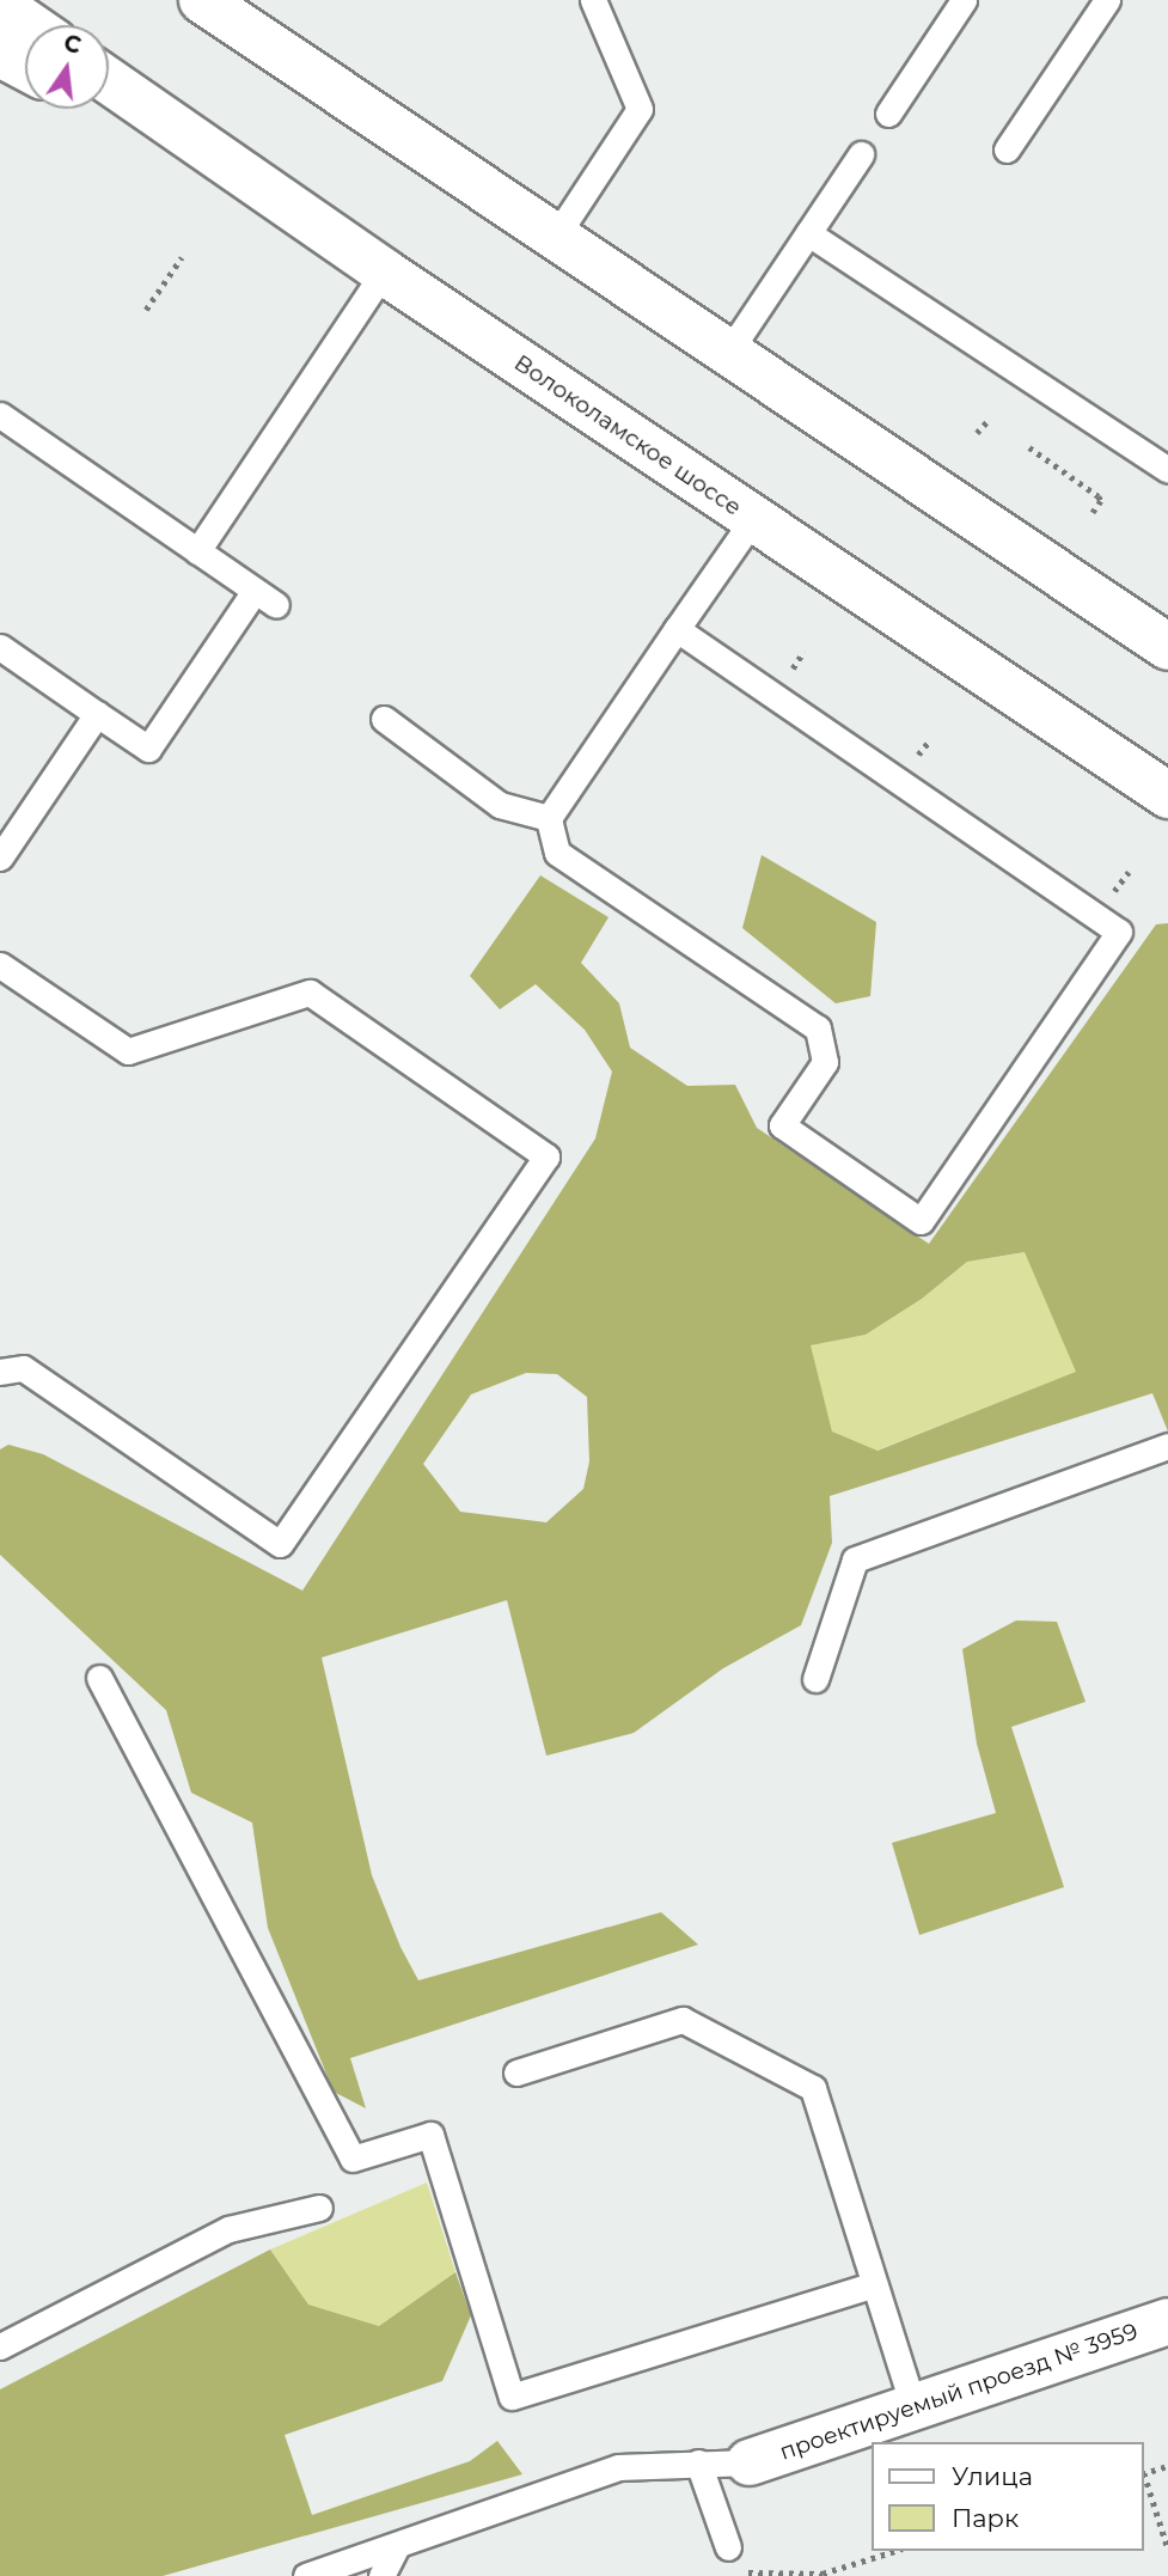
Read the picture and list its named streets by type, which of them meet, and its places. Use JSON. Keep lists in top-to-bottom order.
{
  "streets": {
    "main road": ["Волоколамское шоссе", "проектируемый проезд № 3959"]
  },
  "legend": ["Улица", "Парк"],
  "north": "top"
}
